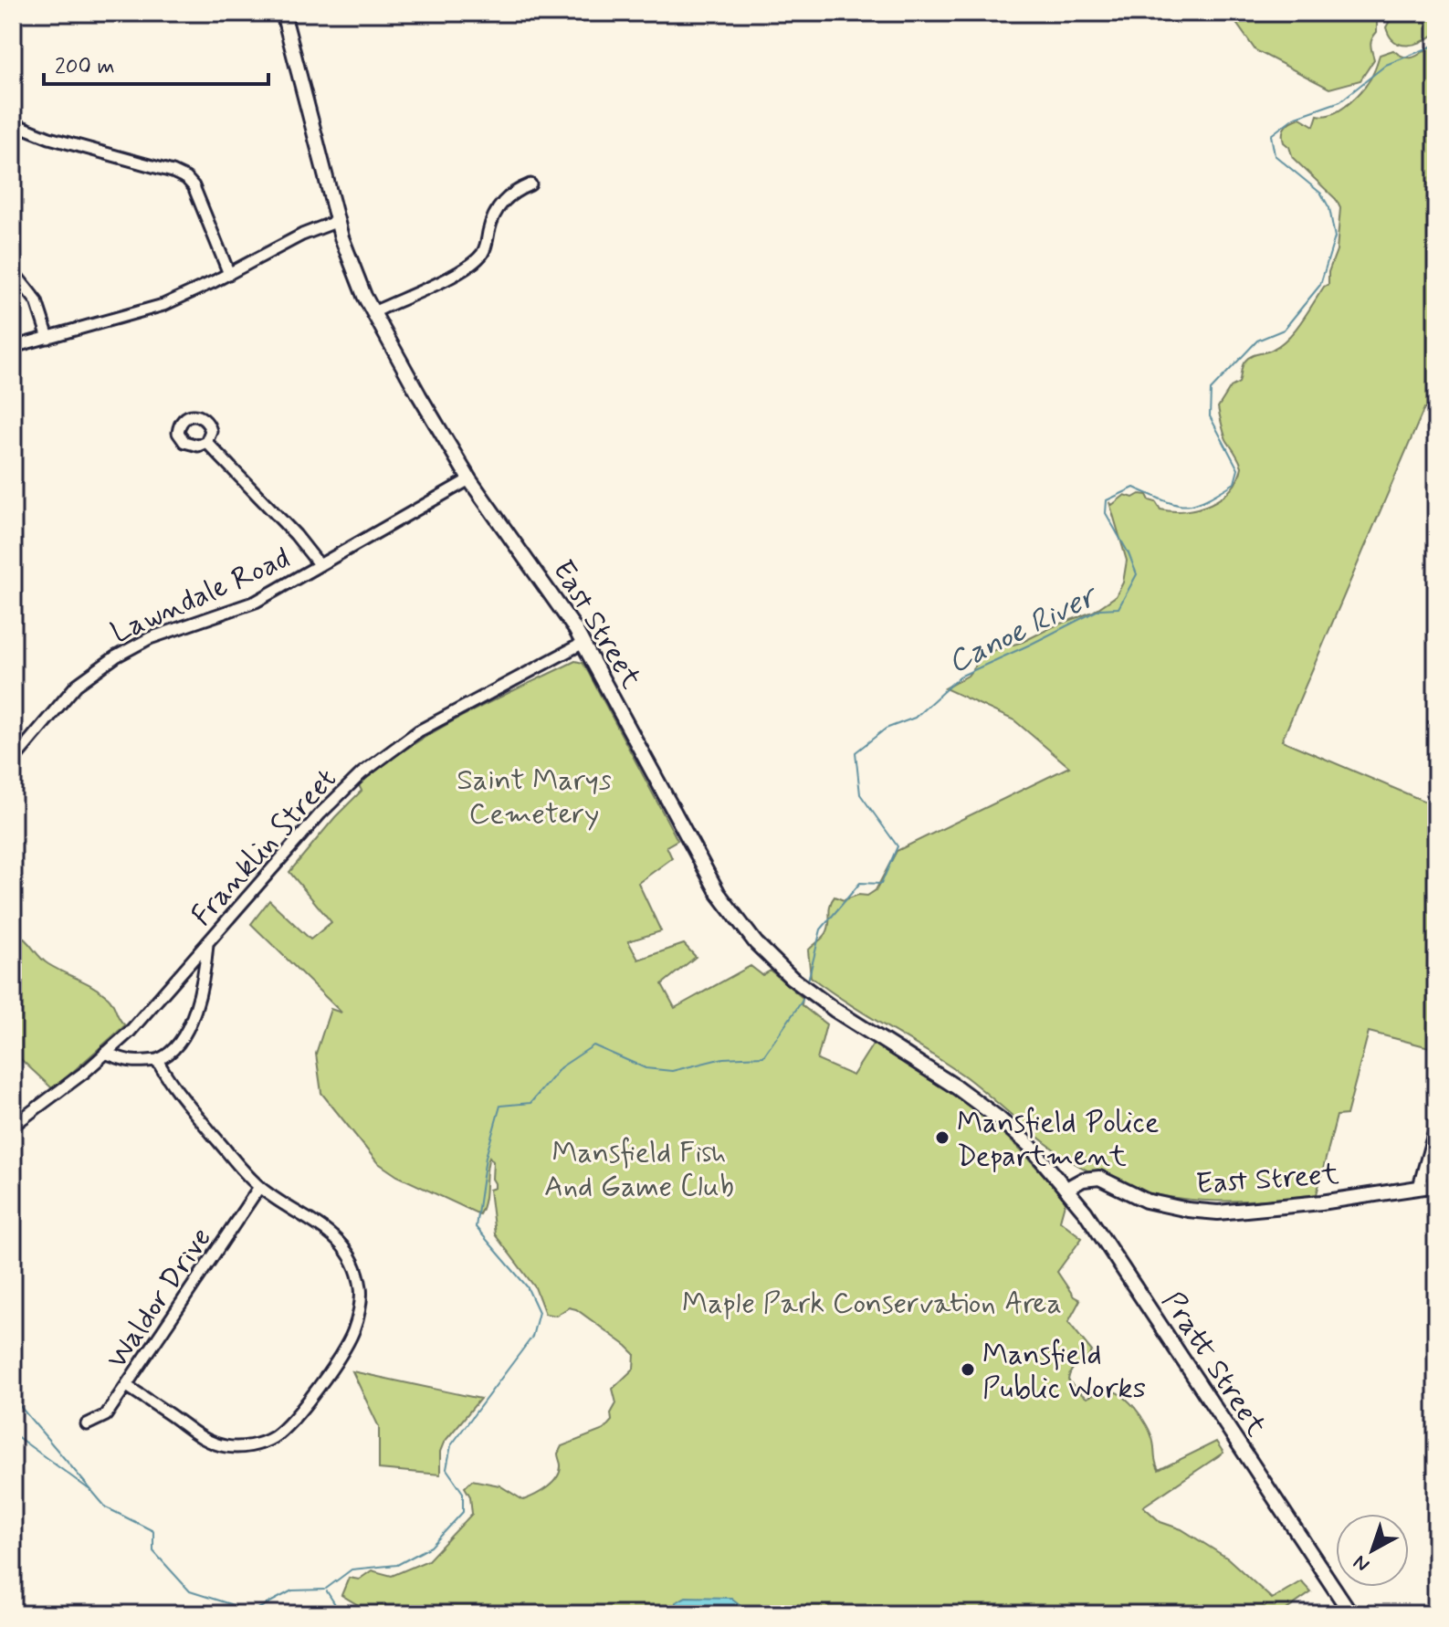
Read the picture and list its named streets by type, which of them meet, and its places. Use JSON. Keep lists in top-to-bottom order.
{
  "streets": {
    "main road": ["East Street", "Pratt Street"],
    "street": ["Lawndale Road", "Franklin Street", "Waldor Drive"]
  },
  "crossings": [
    ["Lawndale Road", "East Street"],
    ["East Street", "Franklin Street"],
    ["East Street", "Pratt Street"]
  ],
  "water": ["Canoe River"],
  "parks": ["Saint Marys Cemetery", "Mansfield Fish And Game Club", "Maple Park Conservation Area"],
  "places": ["Mansfield Police Department", "Mansfield Public Works"],
  "scale_bar": "200 m",
  "north": "bottom left"
}
